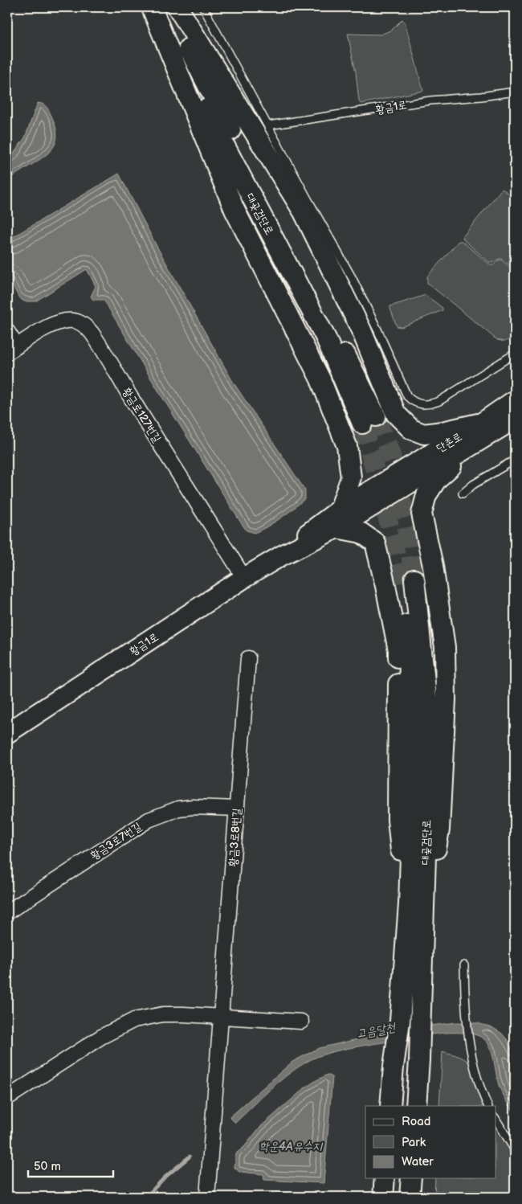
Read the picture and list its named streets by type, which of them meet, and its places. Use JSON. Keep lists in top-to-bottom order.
{
  "streets": {
    "main road": ["황금1로", "대곶검단로", "단촌로"],
    "street": ["황금로127번길", "황금3로8번길", "황금3로7번길"]
  },
  "crossings": [
    ["황금1로", "황금로127번길"],
    ["황금1로", "단촌로"],
    ["황금3로8번길", "황금3로7번길"]
  ],
  "water": ["고음달천", "학운4A유수지"],
  "legend": ["Road", "Park", "Water"],
  "scale_bar": "50 m"
}
